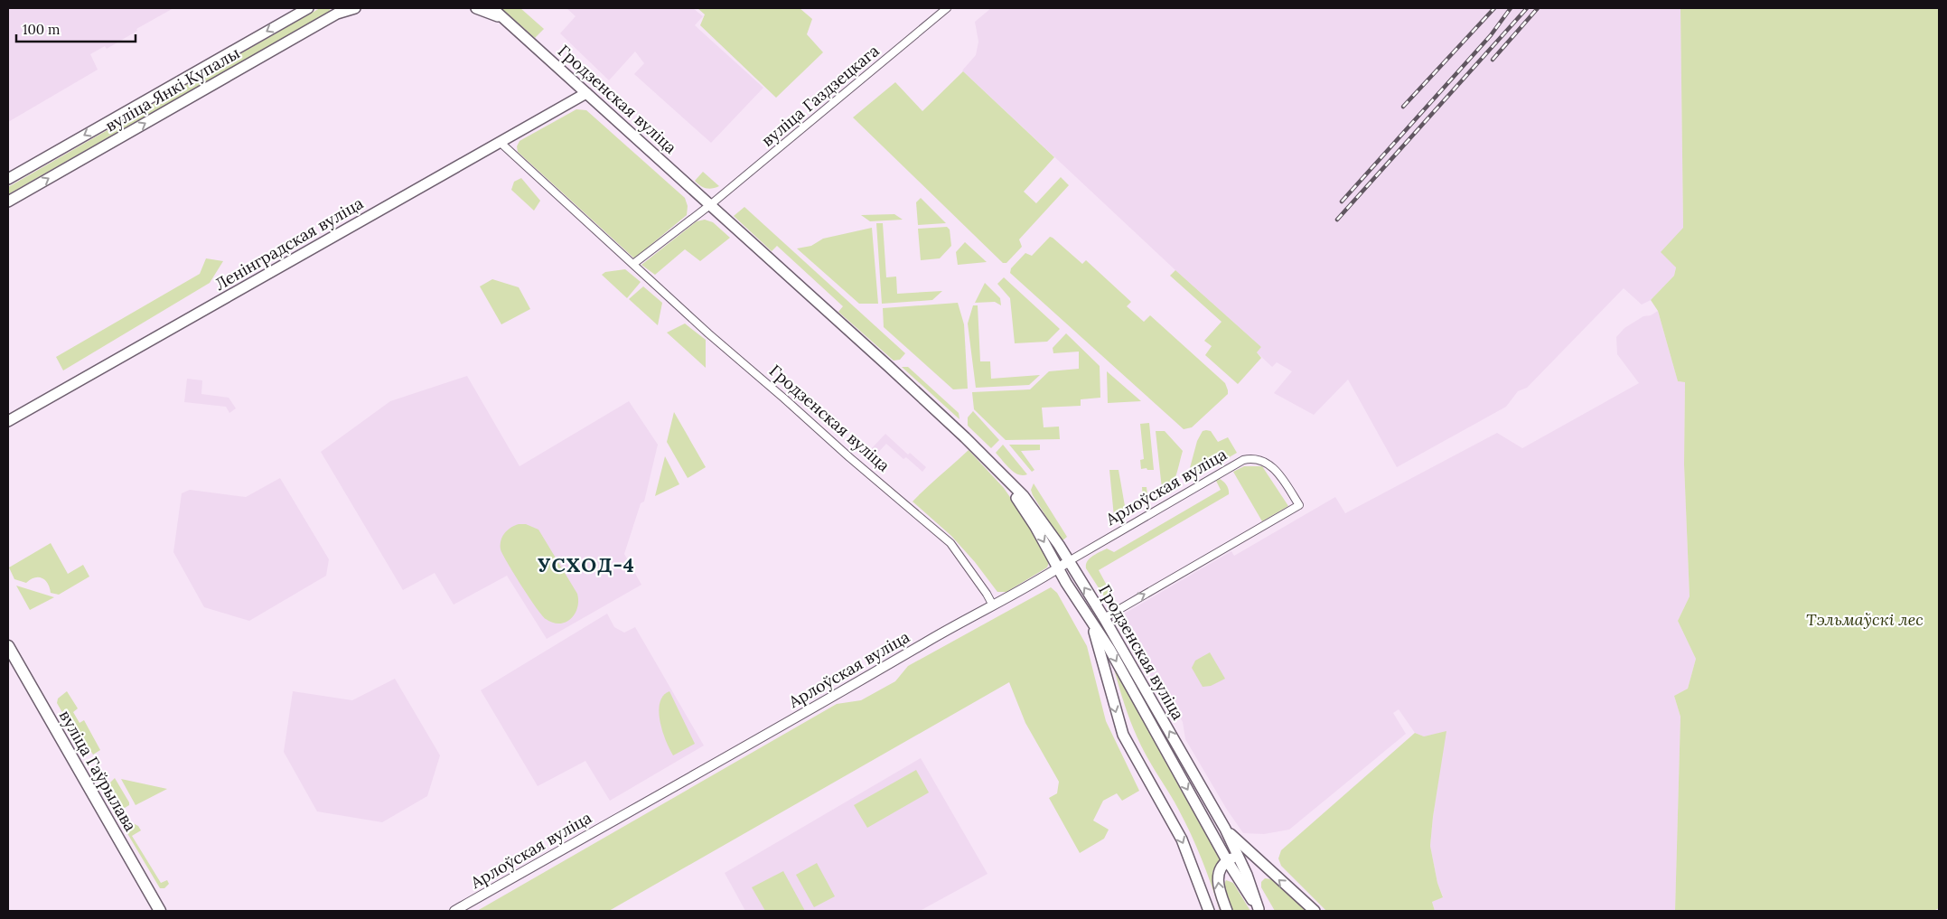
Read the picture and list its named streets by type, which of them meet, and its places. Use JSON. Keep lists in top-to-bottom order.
{
  "streets": {
    "main road": [
      "вуліца Янкі Купалы",
      "Гродзенская вуліца",
      "Ленінградская вуліца",
      "вуліца Гаўрылава"
    ],
    "street": ["вуліца Газдзецкага", "Арлоўская вуліца"]
  },
  "crossings": [
    ["вуліца Газдзецкага", "Гродзенская вуліца"],
    ["Гродзенская вуліца", "Ленінградская вуліца"],
    ["Гродзенская вуліца", "Арлоўская вуліца"]
  ],
  "districts": ["УСХОД-4"],
  "parks": ["Тэльмаўскі лес"],
  "scale_bar": "100 m"
}
